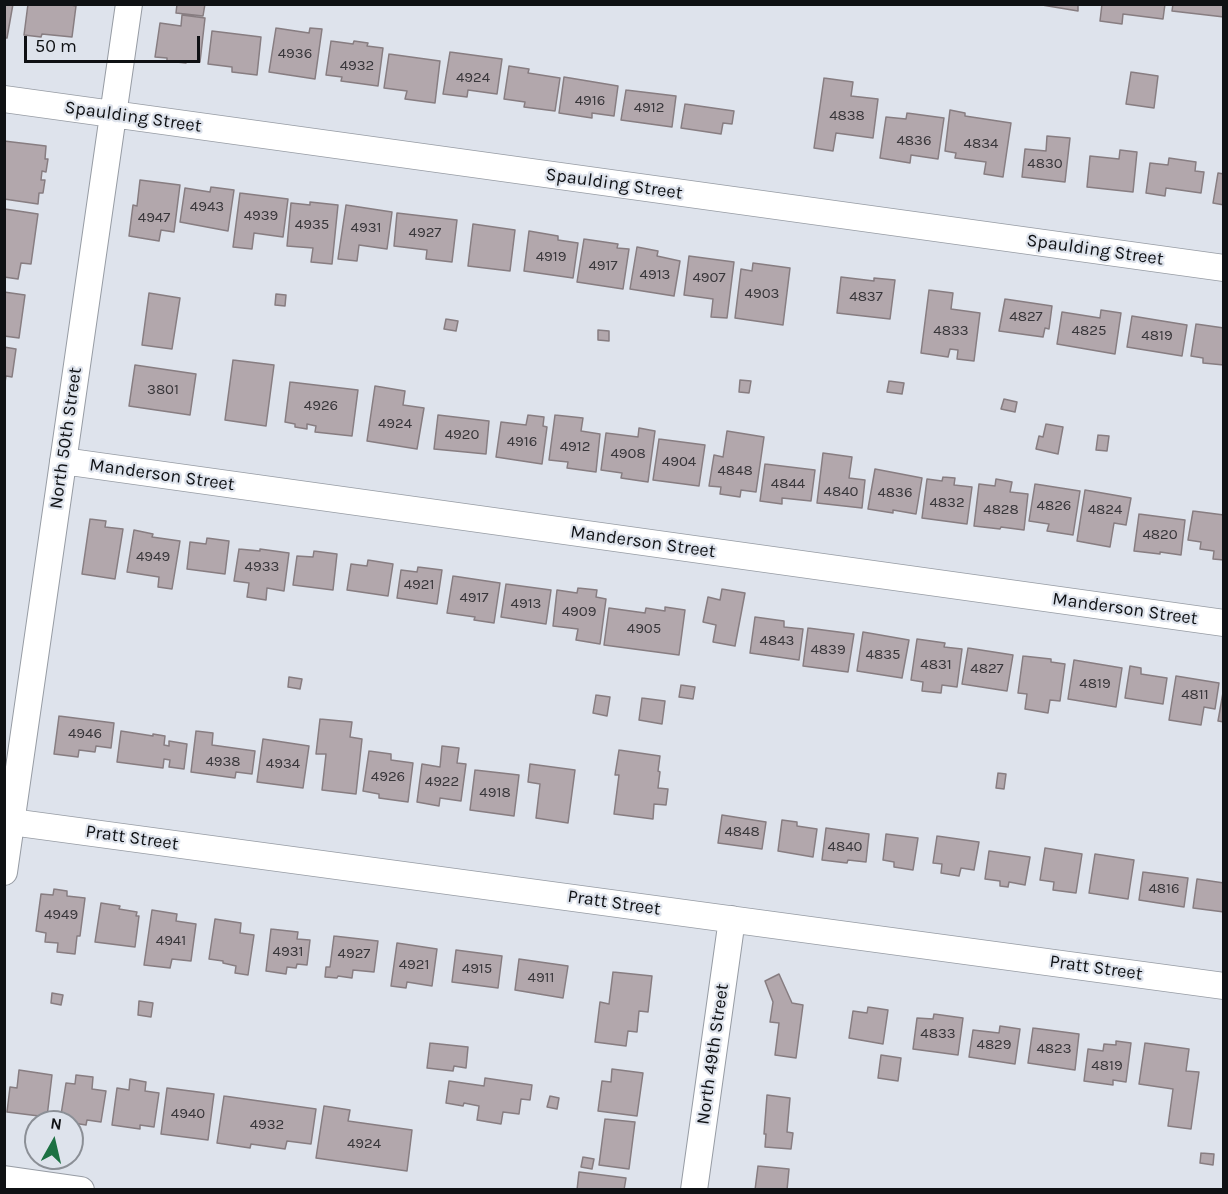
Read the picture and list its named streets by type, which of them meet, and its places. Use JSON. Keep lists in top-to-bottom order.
{
  "streets": {
    "street": [
      "Spaulding Street",
      "North 50th Street",
      "Manderson Street",
      "Pratt Street",
      "North 49th Street"
    ]
  },
  "crossings": [
    ["Spaulding Street", "North 50th Street"],
    ["North 50th Street", "Manderson Street"],
    ["North 50th Street", "Pratt Street"],
    ["Pratt Street", "North 49th Street"]
  ],
  "house_numbers": [
    "4936",
    "4932",
    "4924",
    "4916",
    "4912",
    "4838",
    "4836",
    "4834",
    "4830",
    "4943",
    "4939",
    "4947",
    "4935",
    "4931",
    "4927",
    "4919",
    "4917",
    "4913",
    "4907",
    "4903",
    "4837",
    "4827",
    "4833",
    "4825",
    "4819",
    "3801",
    "4926",
    "4924",
    "4920",
    "4916",
    "4912",
    "4908",
    "4904",
    "4848",
    "4844",
    "4840",
    "4836",
    "4832",
    "4826",
    "4828",
    "4824",
    "4820",
    "4949",
    "4933",
    "4921",
    "4917",
    "4913",
    "4909",
    "4905",
    "4843",
    "4839",
    "4835",
    "4831",
    "4827",
    "4819",
    "4811",
    "4946",
    "4938",
    "4934",
    "4926",
    "4922",
    "4918",
    "4848",
    "4840",
    "4816",
    "4949",
    "4941",
    "4931",
    "4927",
    "4921",
    "4915",
    "4911",
    "4833",
    "4829",
    "4823",
    "4819",
    "4940",
    "4932",
    "4924"
  ],
  "scale_bar": "50 m",
  "north": "top"
}
